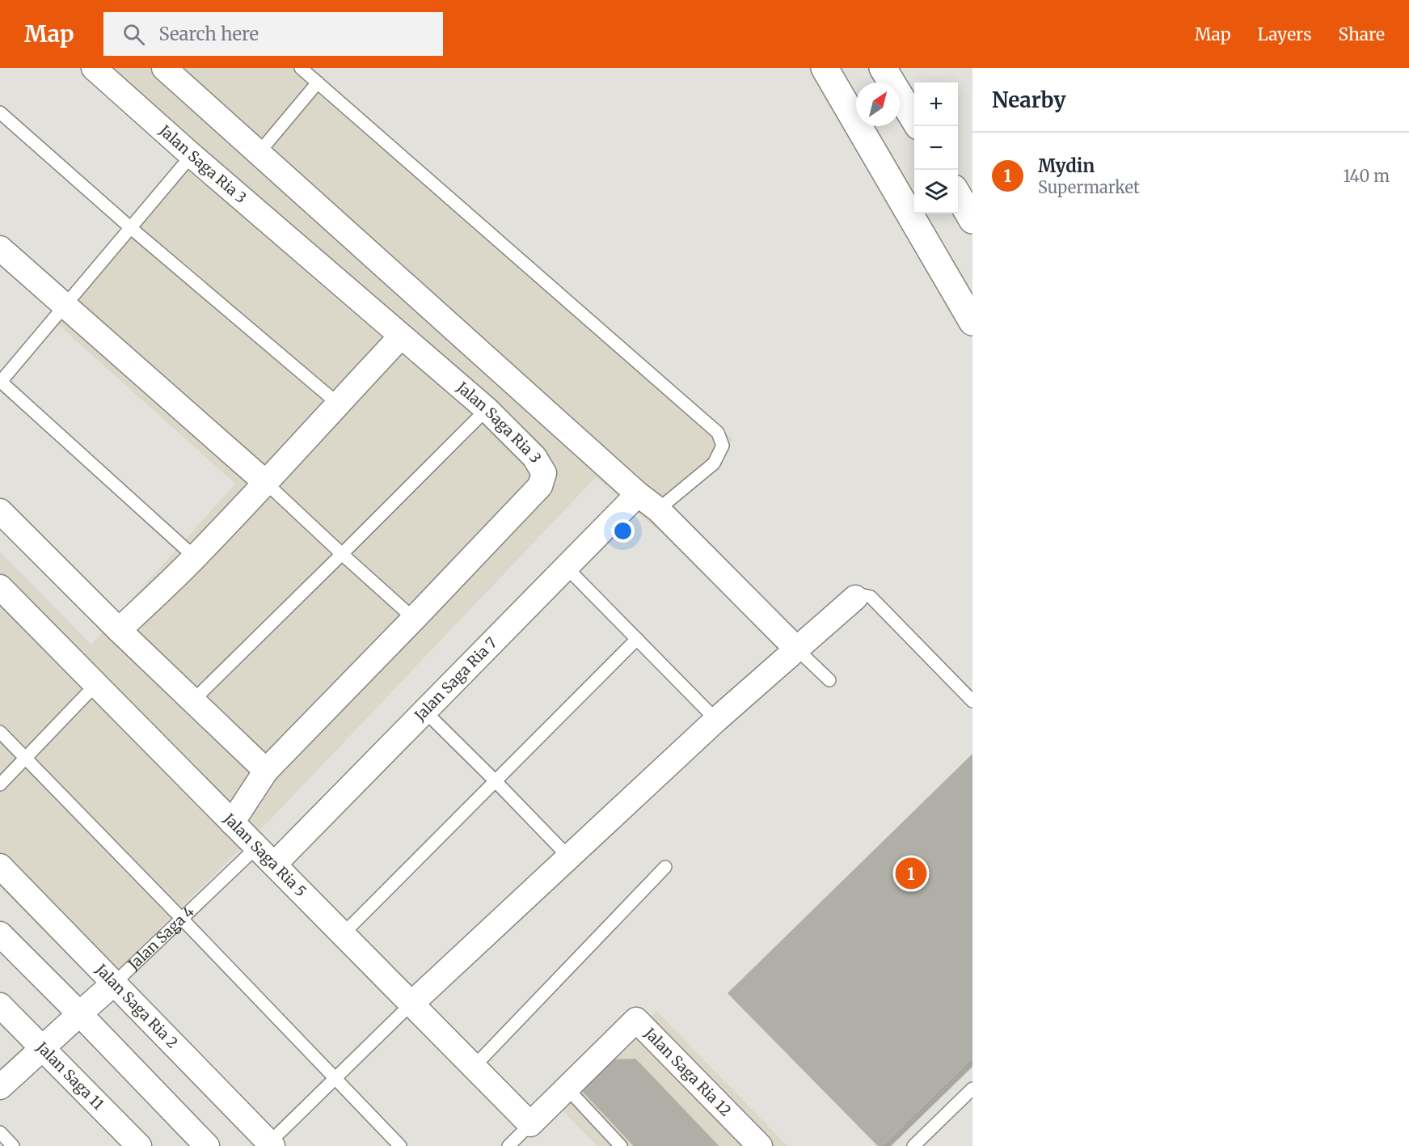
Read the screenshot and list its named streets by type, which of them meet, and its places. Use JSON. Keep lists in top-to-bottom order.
{
  "streets": {
    "street": [
      "Jalan Saga Ria 3",
      "Jalan Saga Ria 7",
      "Jalan Saga Ria 5",
      "Jalan Saga 4",
      "Jalan Saga Ria 2",
      "Jalan Saga Ria 12",
      "Jalan Saga 11"
    ]
  },
  "crossings": [
    ["Jalan Saga Ria 3", "Jalan Saga Ria 5"],
    ["Jalan Saga Ria 7", "Jalan Saga Ria 5"],
    ["Jalan Saga Ria 5", "Jalan Saga 4"],
    ["Jalan Saga Ria 5", "Jalan Saga Ria 12"],
    ["Jalan Saga 4", "Jalan Saga Ria 2"],
    ["Jalan Saga 4", "Jalan Saga 11"]
  ],
  "north": "top right",
  "page": {
    "header": "Map",
    "search": "Search here",
    "nav": ["Map", "Layers", "Share"],
    "heading": "Nearby",
    "map_buttons": ["+", "−"],
    "list": [
      {
        "mark": "1",
        "name": "Mydin",
        "note": "Supermarket",
        "value": "140 m"
      }
    ],
    "pins": "1"
  }
}
